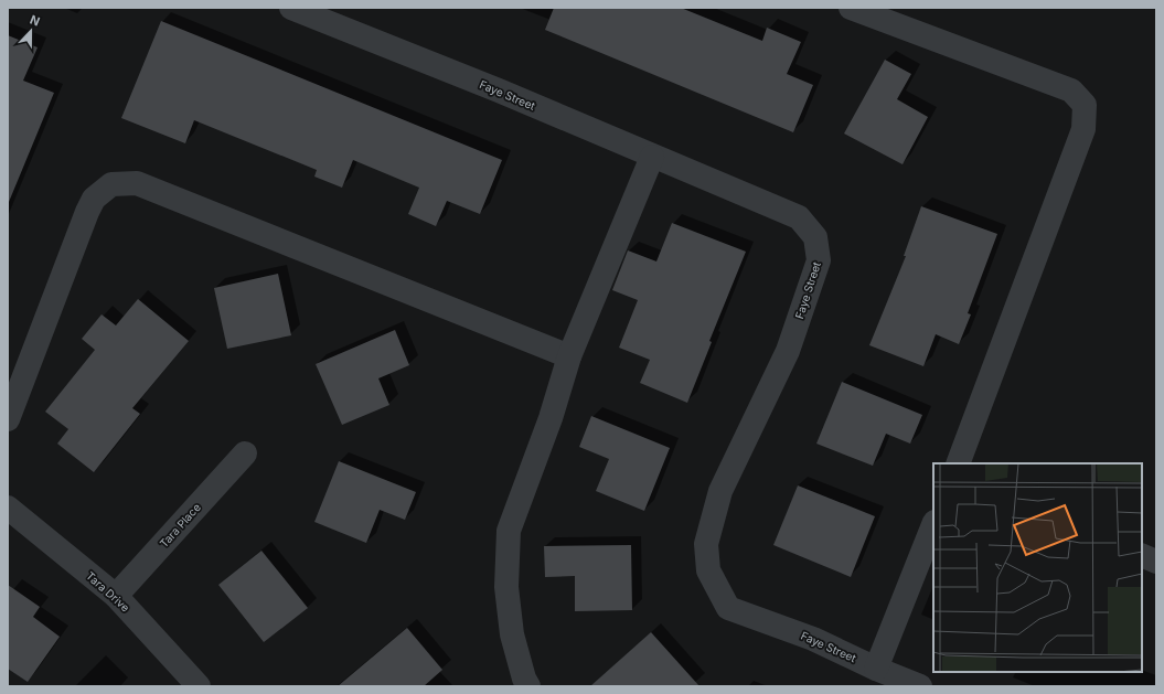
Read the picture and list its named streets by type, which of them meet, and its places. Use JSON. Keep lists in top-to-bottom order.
{
  "streets": {
    "street": ["Faye Street", "Tara Place", "Tara Drive"]
  },
  "crossings": [
    ["Tara Place", "Tara Drive"]
  ],
  "north": "top"
}
